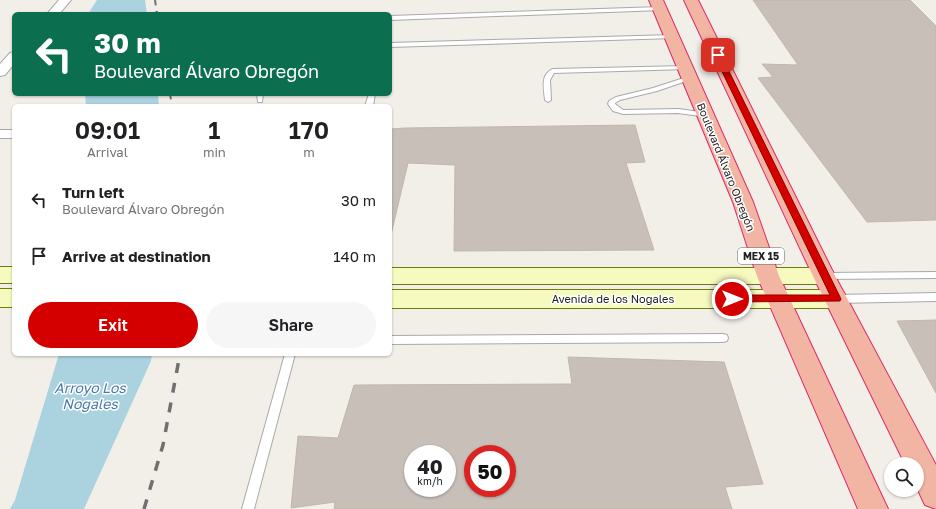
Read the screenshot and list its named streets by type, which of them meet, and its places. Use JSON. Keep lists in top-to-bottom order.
{
  "streets": {
    "highway": ["Boulevard Álvaro Obregón", "MEX 15"],
    "main road": ["Avenida de los Nogales"]
  },
  "crossings": [
    ["Boulevard Álvaro Obregón", "Avenida de los Nogales"]
  ],
  "water": ["Arroyo Los Nogales"],
  "page": {
    "turn": ["30 m", "Boulevard Álvaro Obregón"],
    "eta": [
      "09:01",
      "Arrival",
      "1",
      "min",
      "170",
      "m"
    ],
    "list": [
      {
        "name": "Turn left",
        "note": "Boulevard Álvaro Obregón",
        "value": "30 m"
      },
      {
        "name": "Arrive at destination",
        "value": "140 m"
      }
    ],
    "buttons": ["Exit", "Share"],
    "speed": "40 km/h",
    "limit": "50"
  }
}
